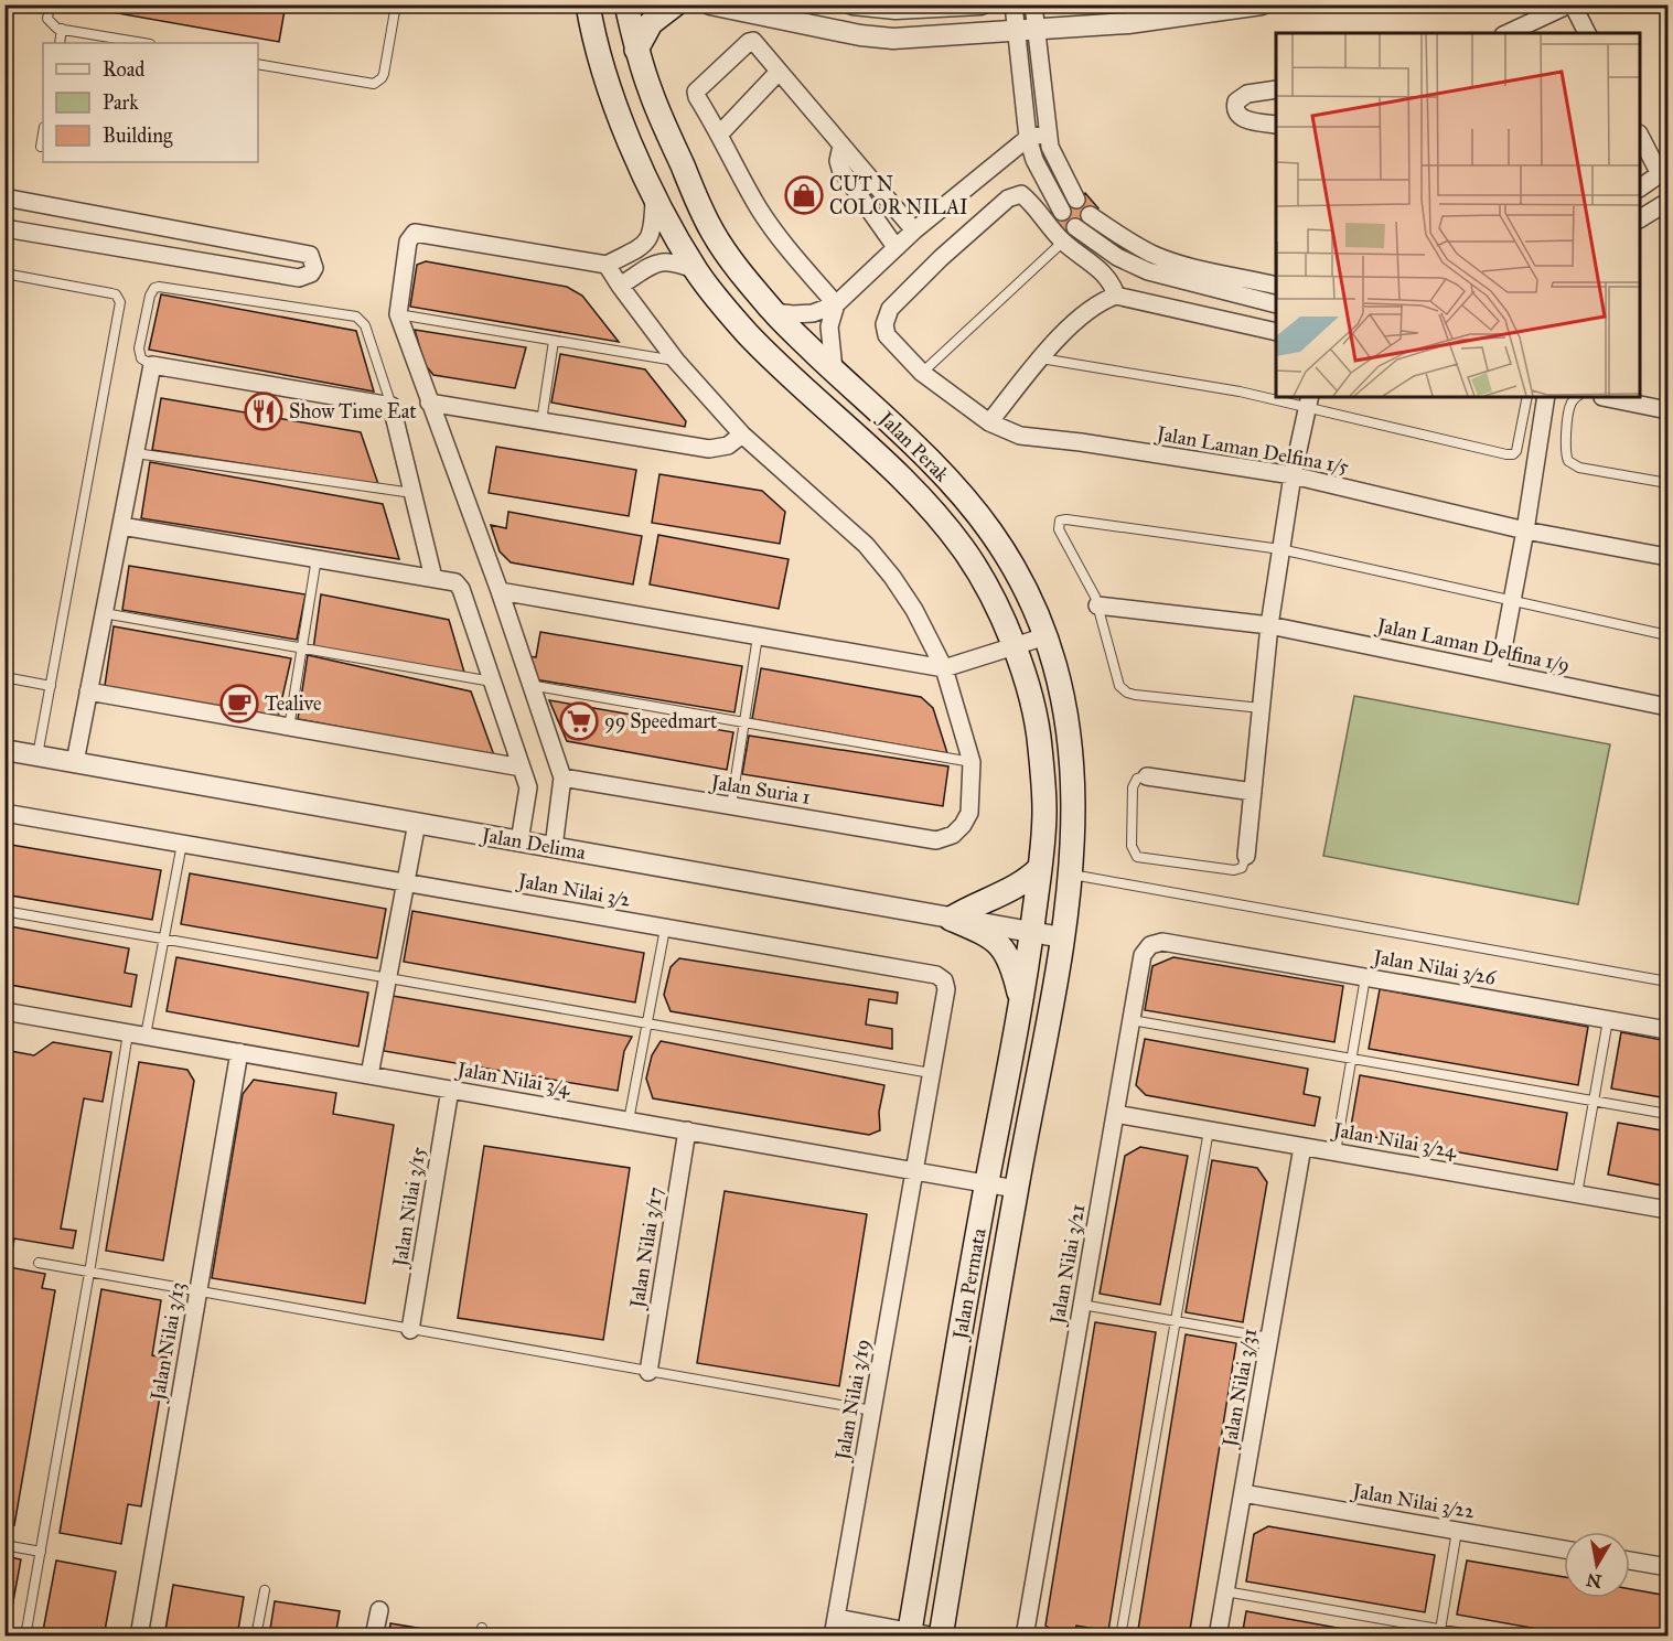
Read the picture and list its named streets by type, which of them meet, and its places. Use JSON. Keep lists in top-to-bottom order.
{
  "streets": {
    "main road": ["Jalan Perak", "Jalan Permata"],
    "street": [
      "Jalan Laman Delfina 1/5",
      "Jalan Laman Delfina 1/9",
      "Jalan Suria 1",
      "Jalan Delima",
      "Jalan Nilai 3/2",
      "Jalan Nilai 3/26",
      "Jalan Nilai 3/4",
      "Jalan Nilai 3/24",
      "Jalan Nilai 3/15",
      "Jalan Nilai 3/17",
      "Jalan Nilai 3/21",
      "Jalan Nilai 3/13",
      "Jalan Nilai 3/31",
      "Jalan Nilai 3/19",
      "Jalan Nilai 3/22"
    ]
  },
  "crossings": [
    ["Jalan Perak", "Jalan Delima"],
    ["Jalan Perak", "Jalan Permata"],
    ["Jalan Delima", "Jalan Permata"],
    ["Jalan Nilai 3/2", "Jalan Nilai 3/4"],
    ["Jalan Nilai 3/2", "Jalan Nilai 3/19"],
    ["Jalan Nilai 3/26", "Jalan Nilai 3/21"],
    ["Jalan Nilai 3/4", "Jalan Nilai 3/15"],
    ["Jalan Nilai 3/4", "Jalan Nilai 3/17"],
    ["Jalan Nilai 3/4", "Jalan Permata"],
    ["Jalan Nilai 3/4", "Jalan Nilai 3/13"],
    ["Jalan Nilai 3/4", "Jalan Nilai 3/19"],
    ["Jalan Nilai 3/24", "Jalan Nilai 3/21"],
    ["Jalan Nilai 3/24", "Jalan Nilai 3/31"],
    ["Jalan Nilai 3/31", "Jalan Nilai 3/22"]
  ],
  "places": {
    "shop": ["CUT N COLOR NILAI"],
    "restaurant": ["Show Time Eat"],
    "cafe": ["Tealive"],
    "supermarket": ["99 Speedmart"]
  },
  "legend": ["Road", "Park", "Building"],
  "north": "bottom"
}
